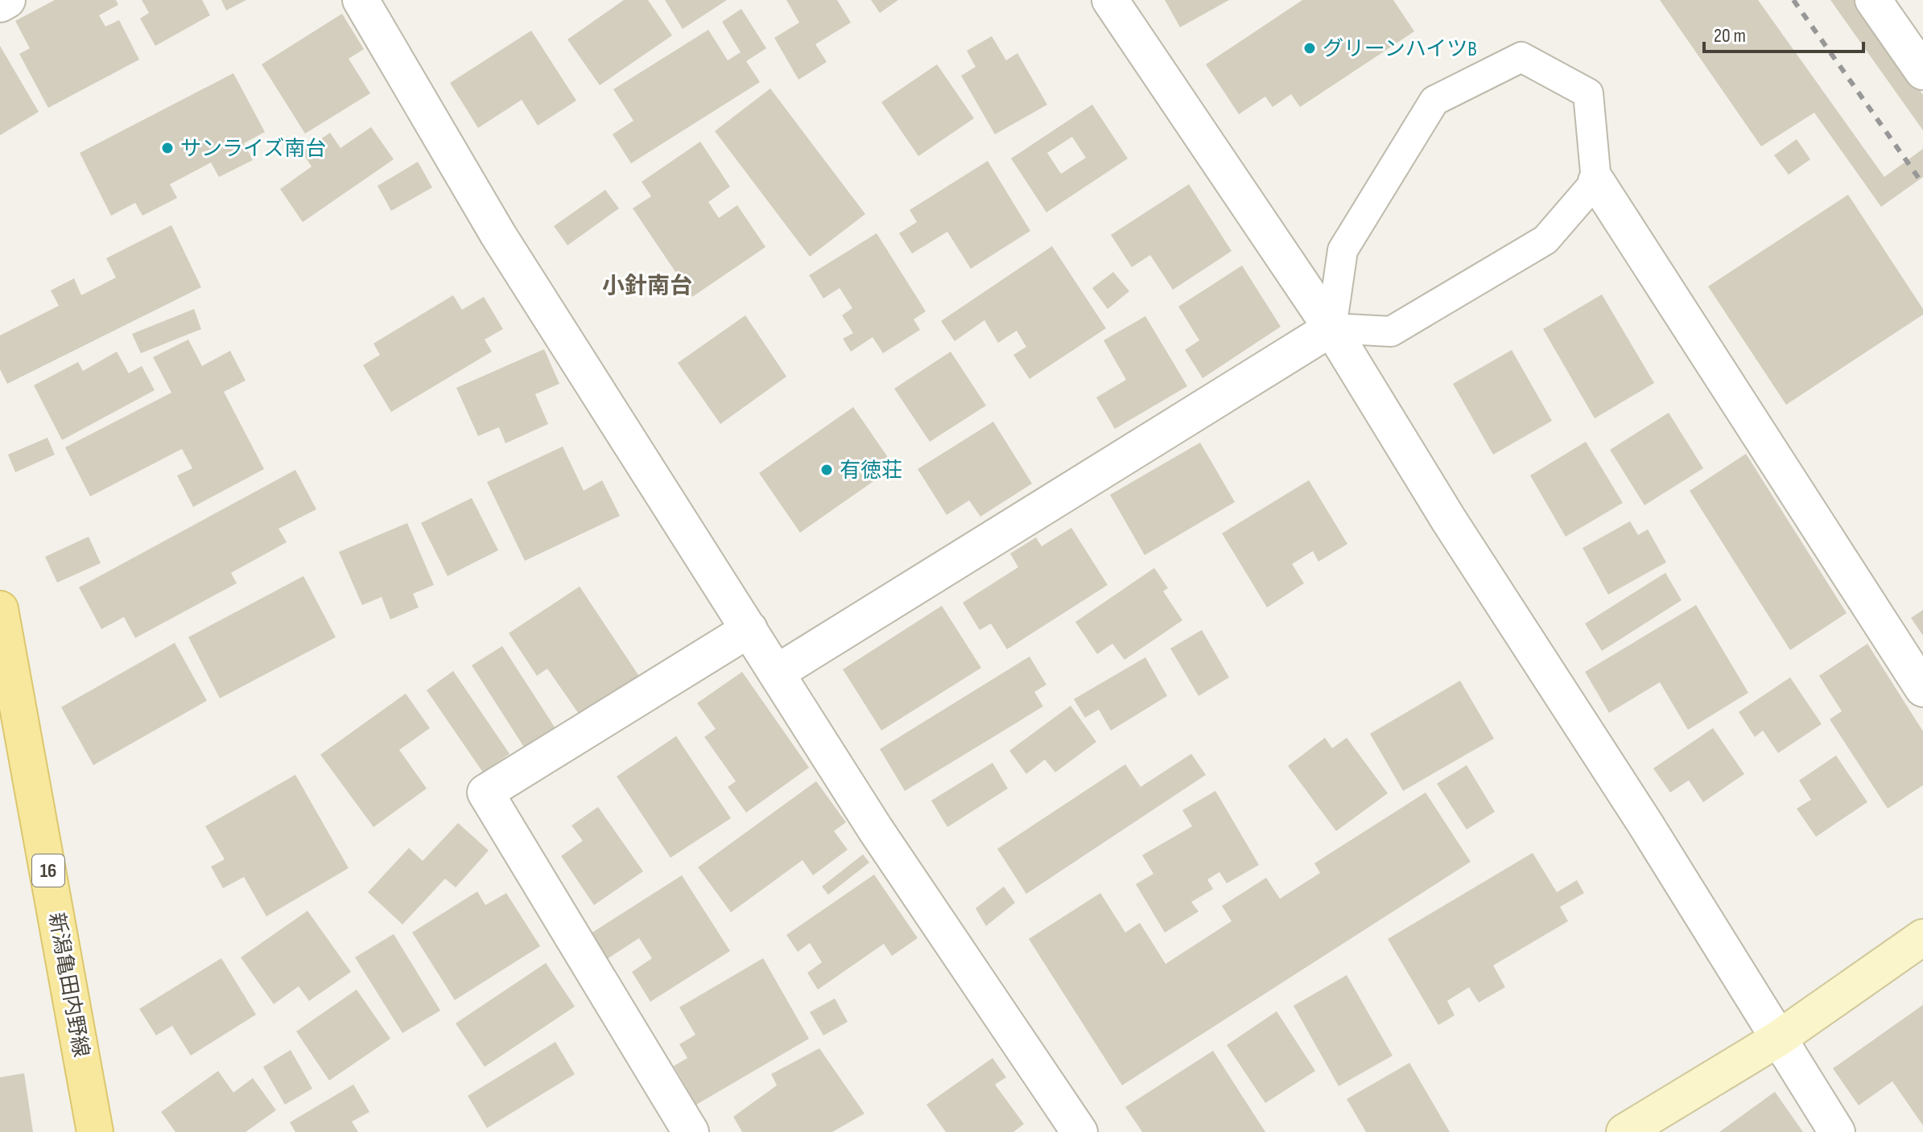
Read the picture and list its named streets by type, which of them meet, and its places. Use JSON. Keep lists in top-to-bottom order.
{
  "streets": {
    "main road": ["16", "新潟亀田内野線"]
  },
  "districts": ["小針南台"],
  "places": ["グリーンハイツB", "サンライズ南台", "有徳荘"],
  "scale_bar": "20 m"
}
